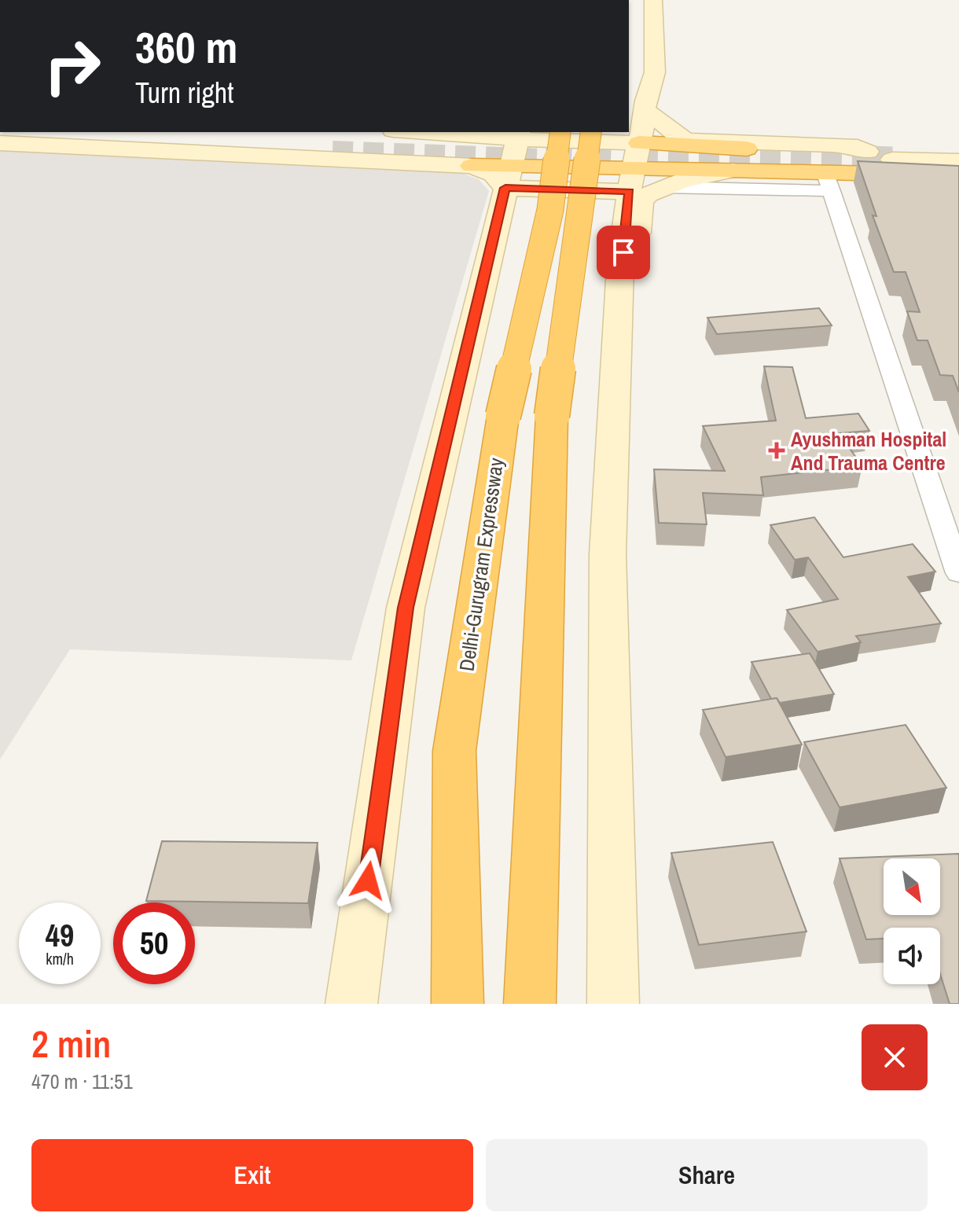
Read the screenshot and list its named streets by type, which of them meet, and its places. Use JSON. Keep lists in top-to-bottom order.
{
  "streets": {
    "highway": ["Delhi-Gurugram Expressway"]
  },
  "places": {
    "health": ["Ayushman Hospital And Trauma Centre"]
  },
  "north": "bottom right",
  "page": {
    "turn": ["360 m", "Turn right"],
    "speed": "49 km/h",
    "limit": "50",
    "heading": ["2 min", "470 m · 11:51"],
    "buttons": ["Exit", "Share"]
  }
}
